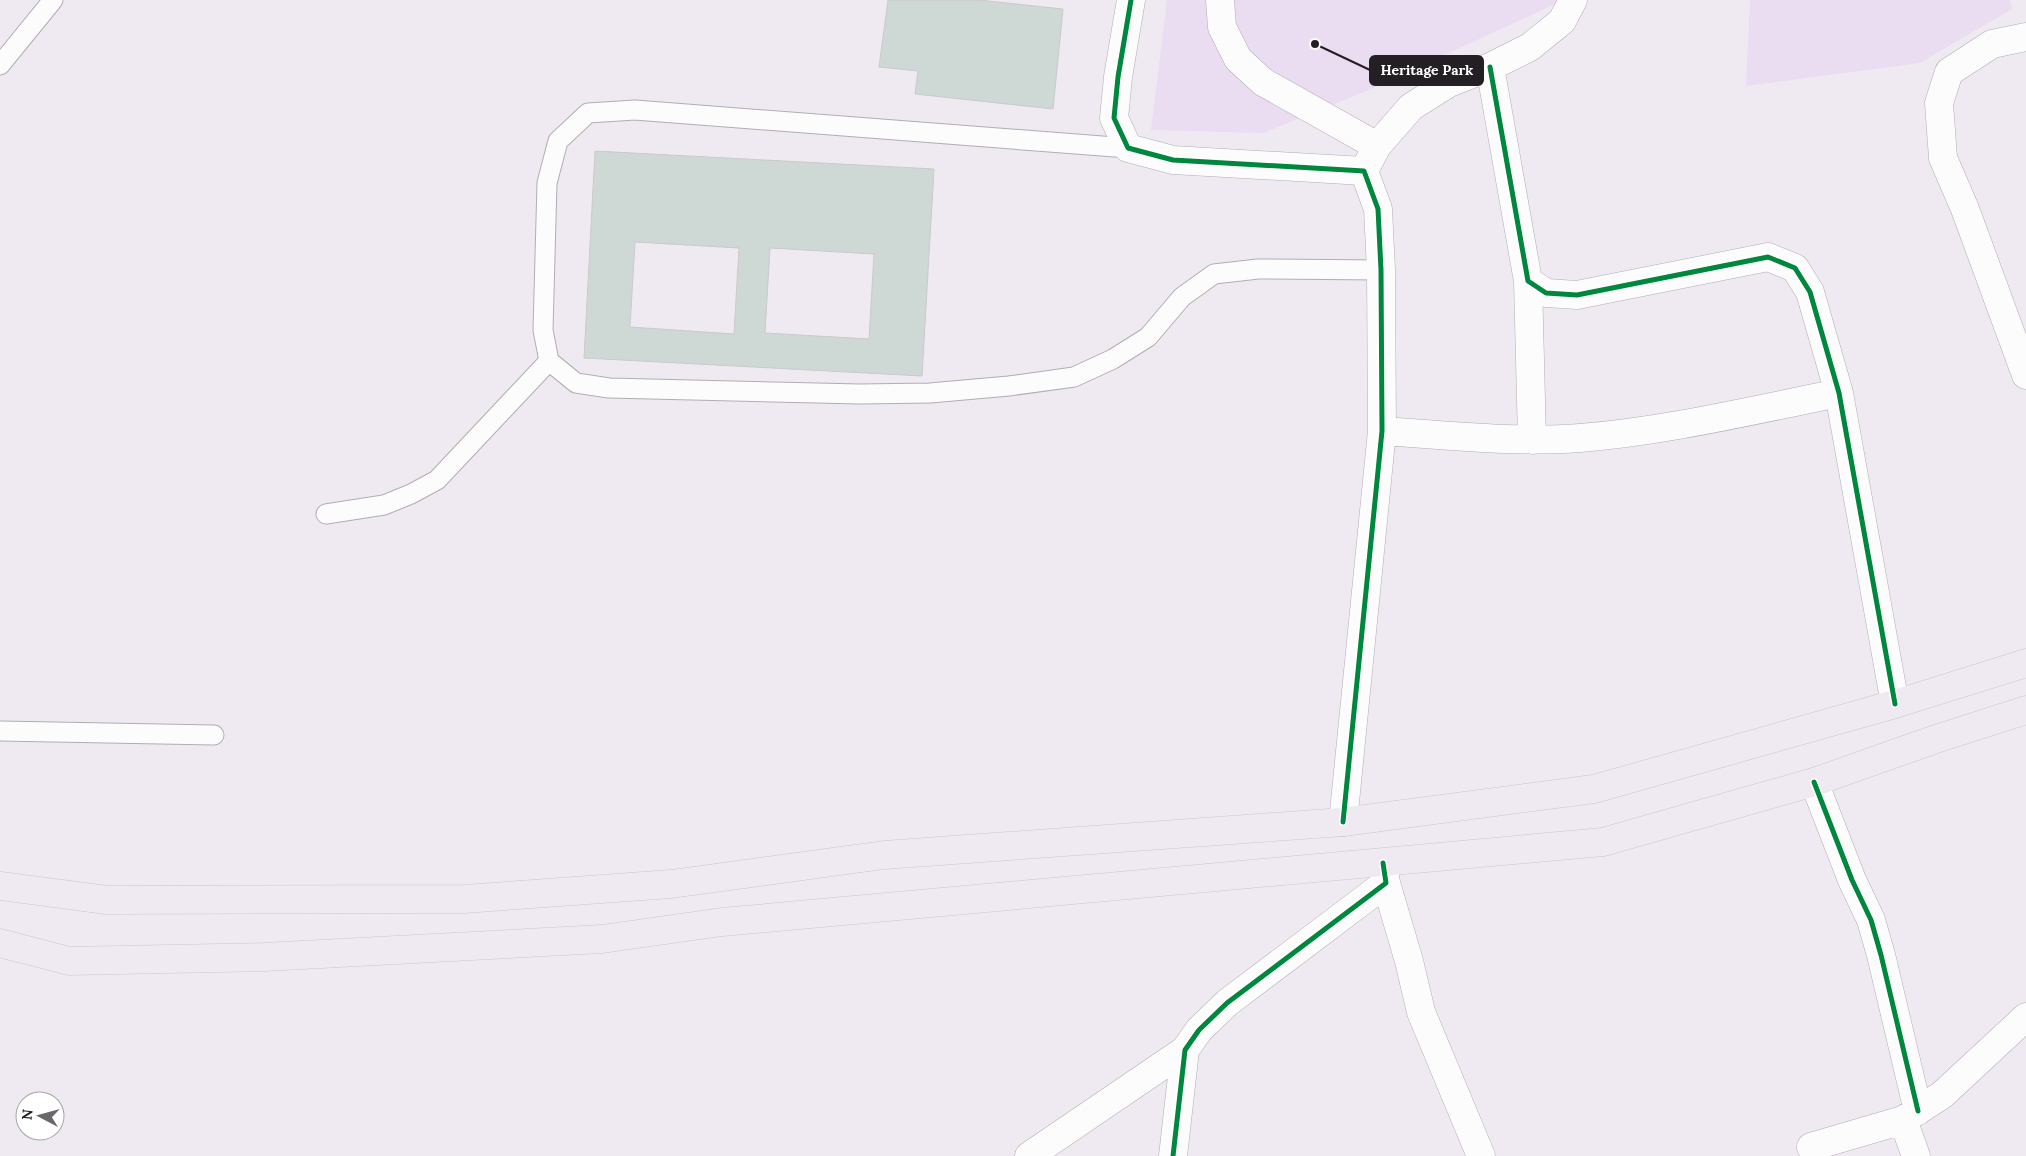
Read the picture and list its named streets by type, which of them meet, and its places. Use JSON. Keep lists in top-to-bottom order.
{
  "places": ["Heritage Park"],
  "north": "left"
}
